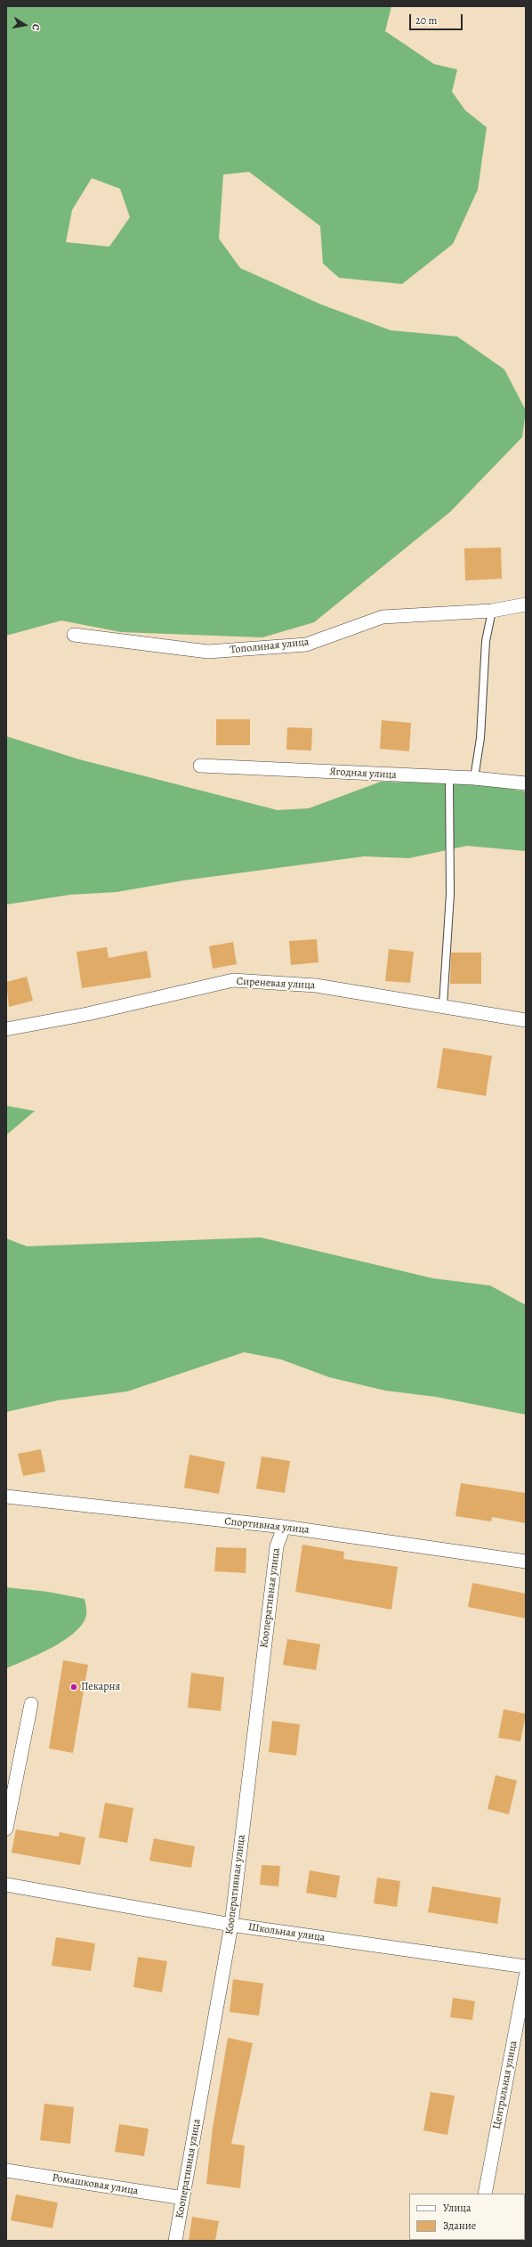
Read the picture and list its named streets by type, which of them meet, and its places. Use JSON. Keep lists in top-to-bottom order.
{
  "streets": {
    "street": [
      "Тополиная улица",
      "Ягодная улица",
      "Сиреневая улица",
      "Спортивная улица",
      "Кооперативная улица",
      "Школьная улица",
      "Центральная улица",
      "Ромашковая улица"
    ]
  },
  "crossings": [
    ["Спортивная улица", "Кооперативная улица"],
    ["Кооперативная улица", "Школьная улица"],
    ["Кооперативная улица", "Ромашковая улица"]
  ],
  "places": ["Пекарня"],
  "legend": ["Улица", "Здание"],
  "scale_bar": "20 m",
  "north": "right"
}
